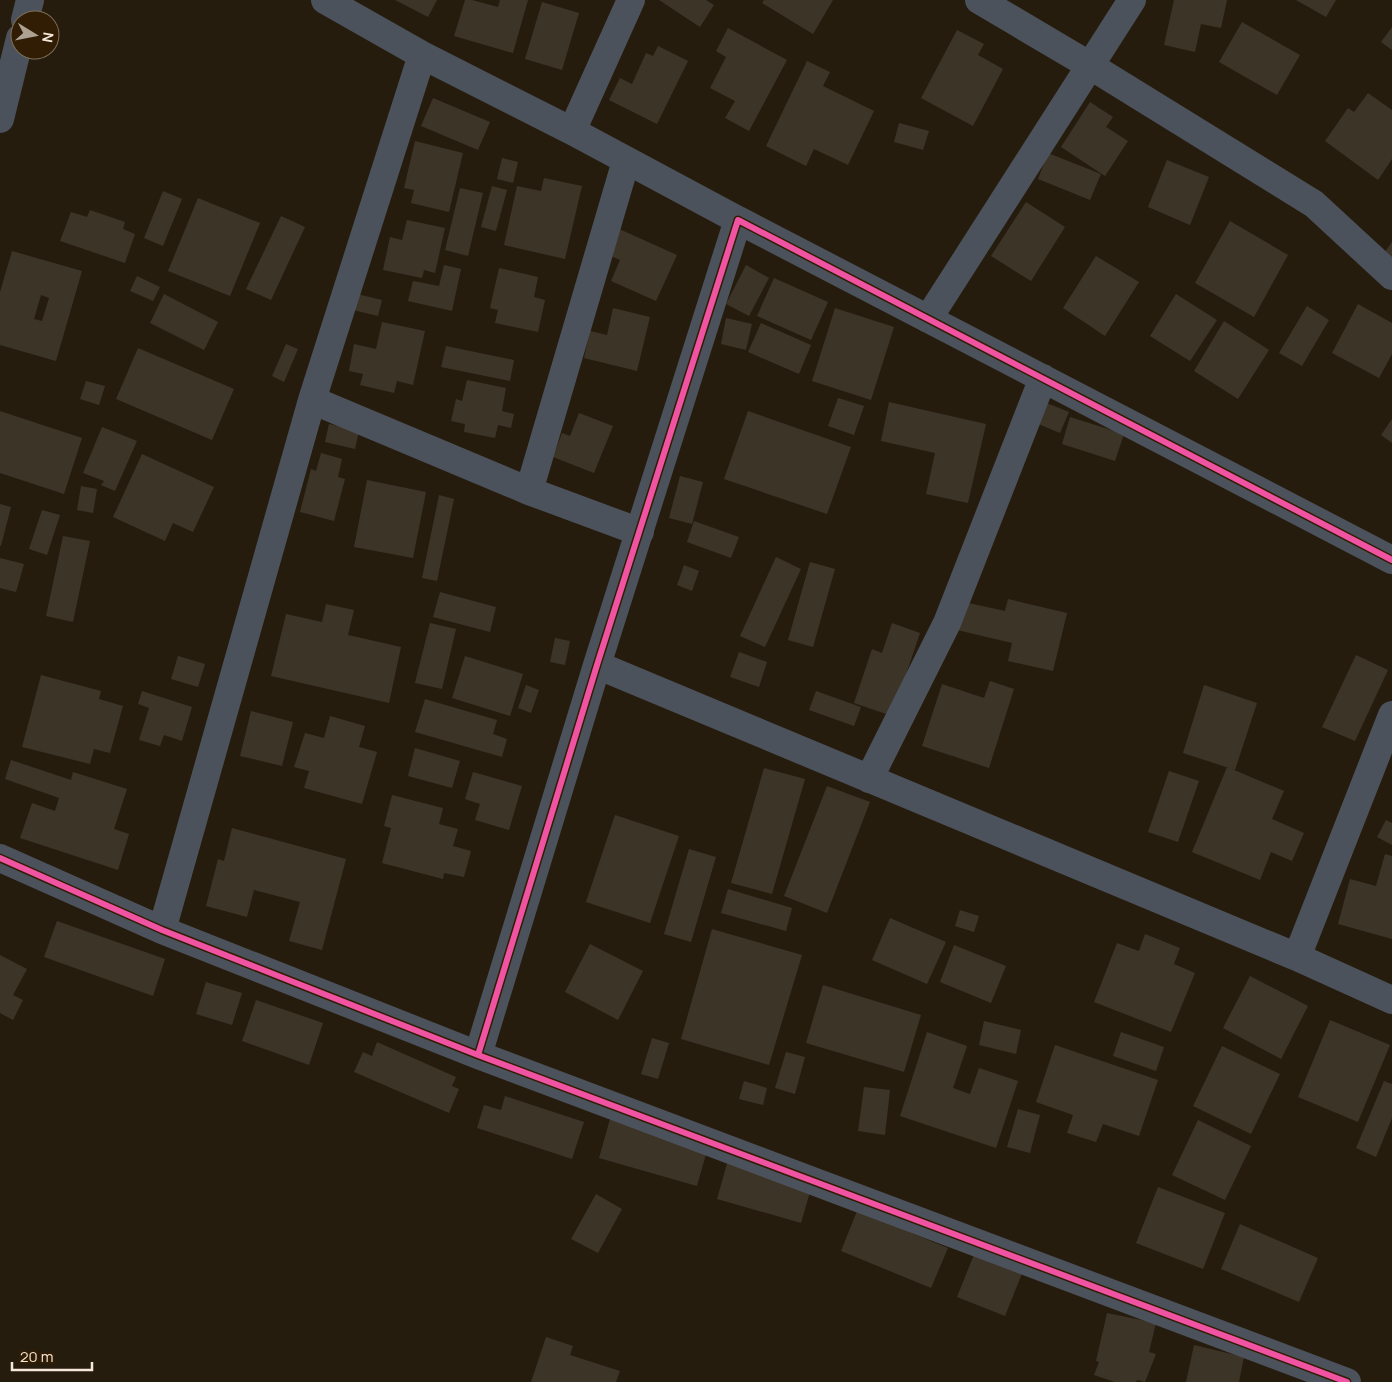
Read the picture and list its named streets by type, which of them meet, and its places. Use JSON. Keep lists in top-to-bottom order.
{
  "scale_bar": "20 m",
  "north": "right"
}
